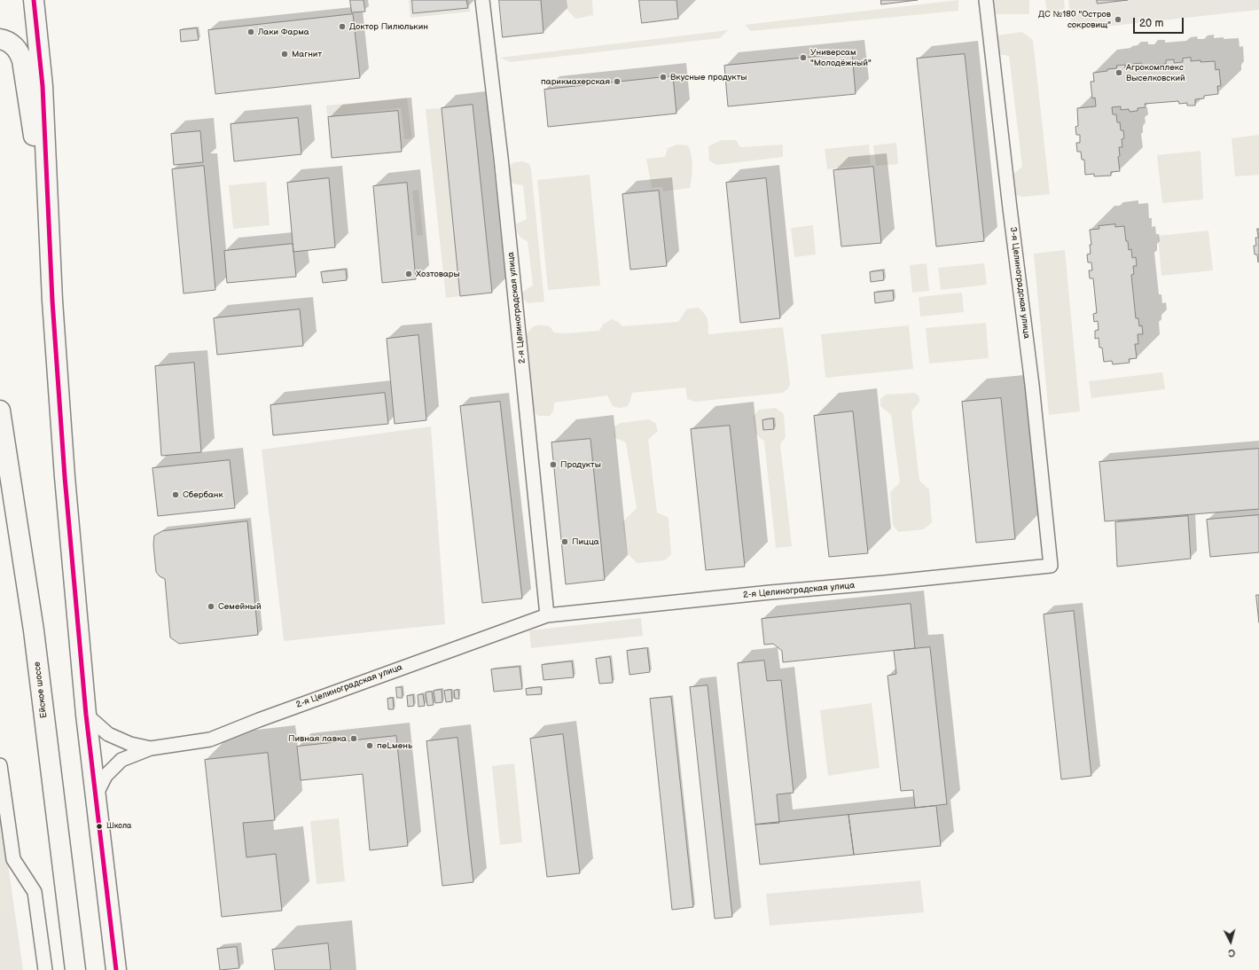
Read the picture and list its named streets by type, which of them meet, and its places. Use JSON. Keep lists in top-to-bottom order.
{
  "streets": {
    "main road": ["Ейское шоссе"],
    "street": ["3-я Целиноградская улица", "2-я Целиноградская улица"]
  },
  "crossings": [
    ["3-я Целиноградская улица", "2-я Целиноградская улица"]
  ],
  "places": [
    "ДС №180 \"Остров сокровищ\"",
    "Доктор Пилюлькин",
    "Лаки Фарма",
    "Магнит",
    "Универсам \"Молодёжный\"",
    "Агрокомплекс Выселковский",
    "Вкусные продукты",
    "парикмахерская",
    "Хозтовары",
    "Продукты",
    "Сбербанк",
    "Пицца",
    "Семейный",
    "Пивная лавка",
    "пеLмень",
    "Школа"
  ],
  "scale_bar": "20 m",
  "north": "bottom"
}
